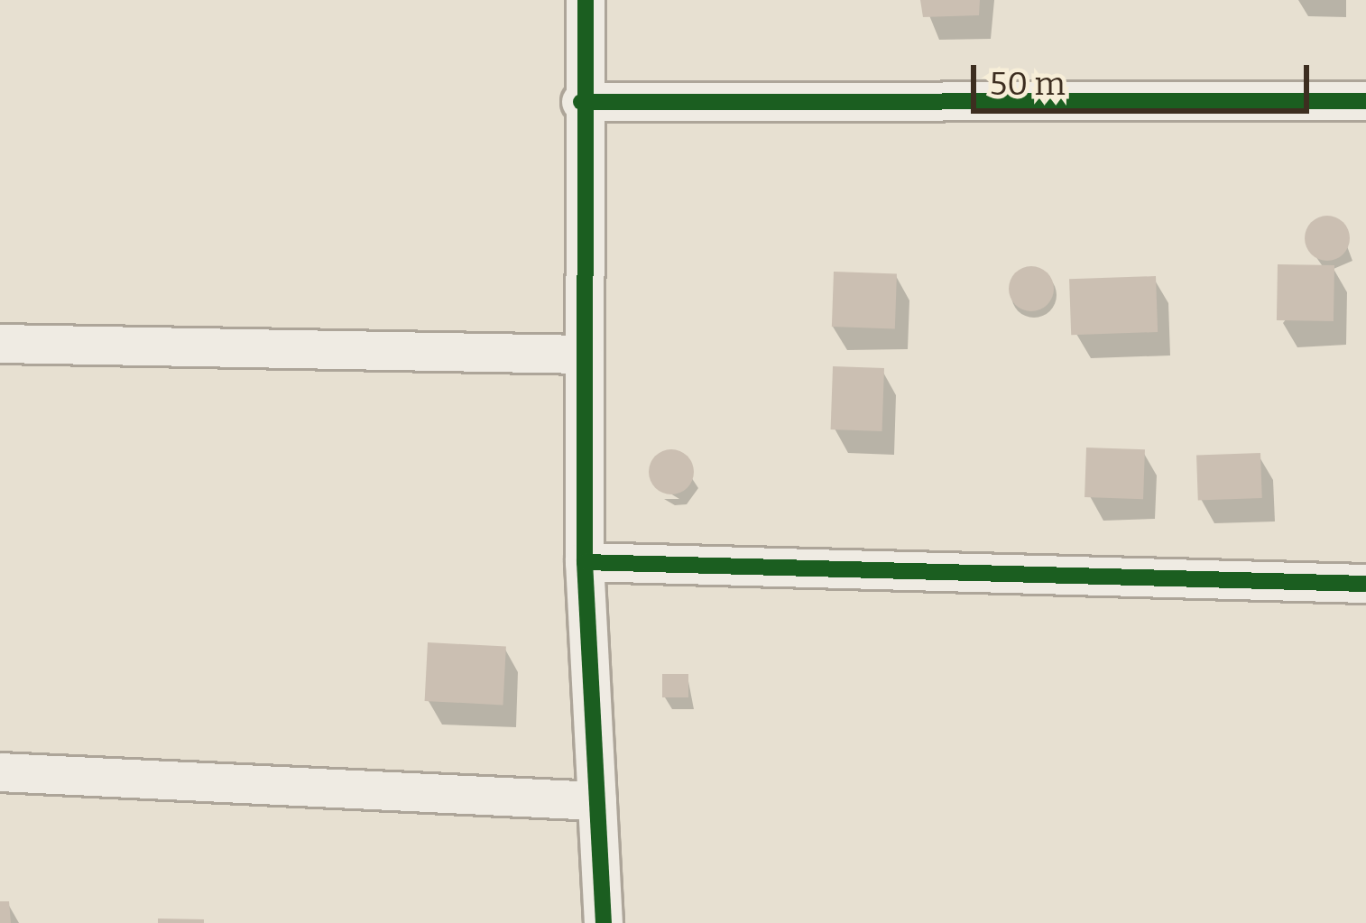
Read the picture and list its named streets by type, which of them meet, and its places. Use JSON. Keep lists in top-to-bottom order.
{
  "scale_bar": "50 m"
}
